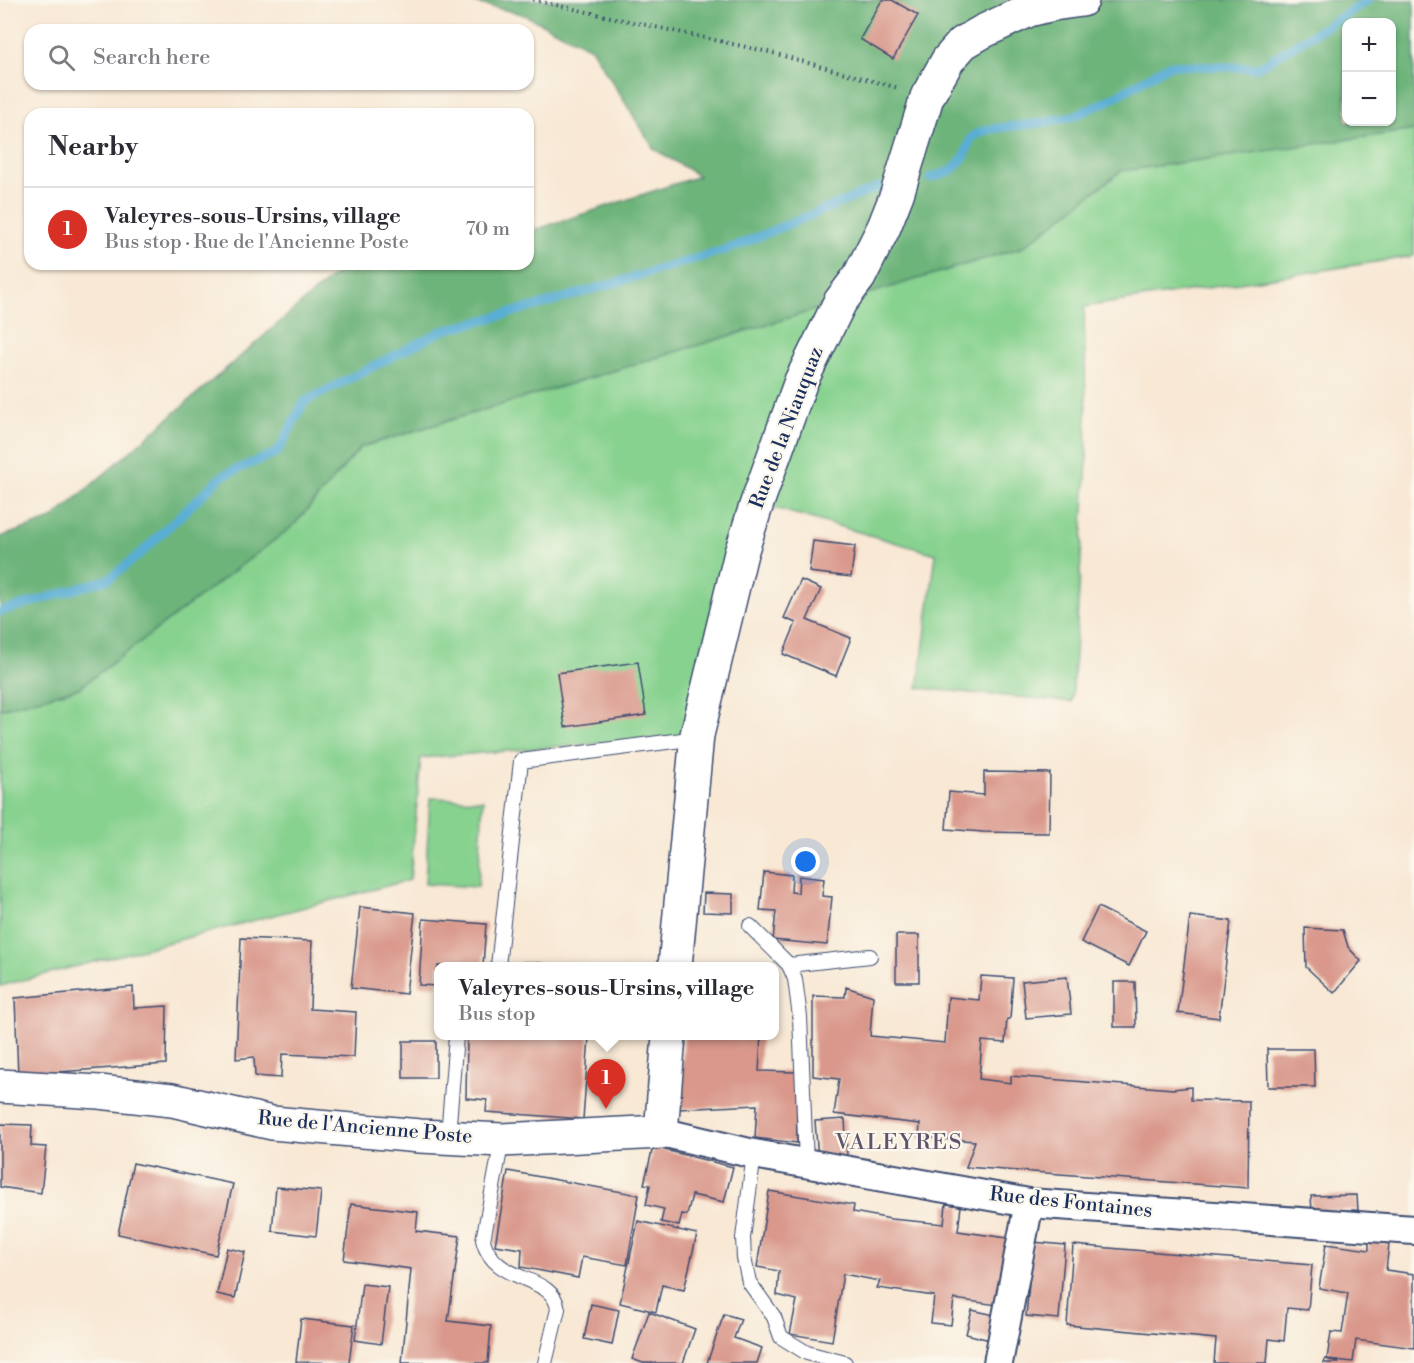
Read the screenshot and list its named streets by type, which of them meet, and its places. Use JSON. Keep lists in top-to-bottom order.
{
  "streets": {
    "street": ["Rue de la Niauquaz", "Rue de l'Ancienne Poste", "Rue des Fontaines"]
  },
  "crossings": [
    ["Rue de l'Ancienne Poste", "Rue des Fontaines"]
  ],
  "districts": ["VALEYRES"],
  "page": {
    "map_buttons": ["+", "−"],
    "search": "Search here",
    "heading": "Nearby",
    "list": [
      {
        "mark": "1",
        "name": "Valeyres-sous-Ursins, village",
        "note": "Bus stop · Rue de l'Ancienne Poste",
        "value": "70 m"
      }
    ],
    "popup": ["Valeyres-sous-Ursins, village", "Bus stop"],
    "pins": "1"
  }
}
